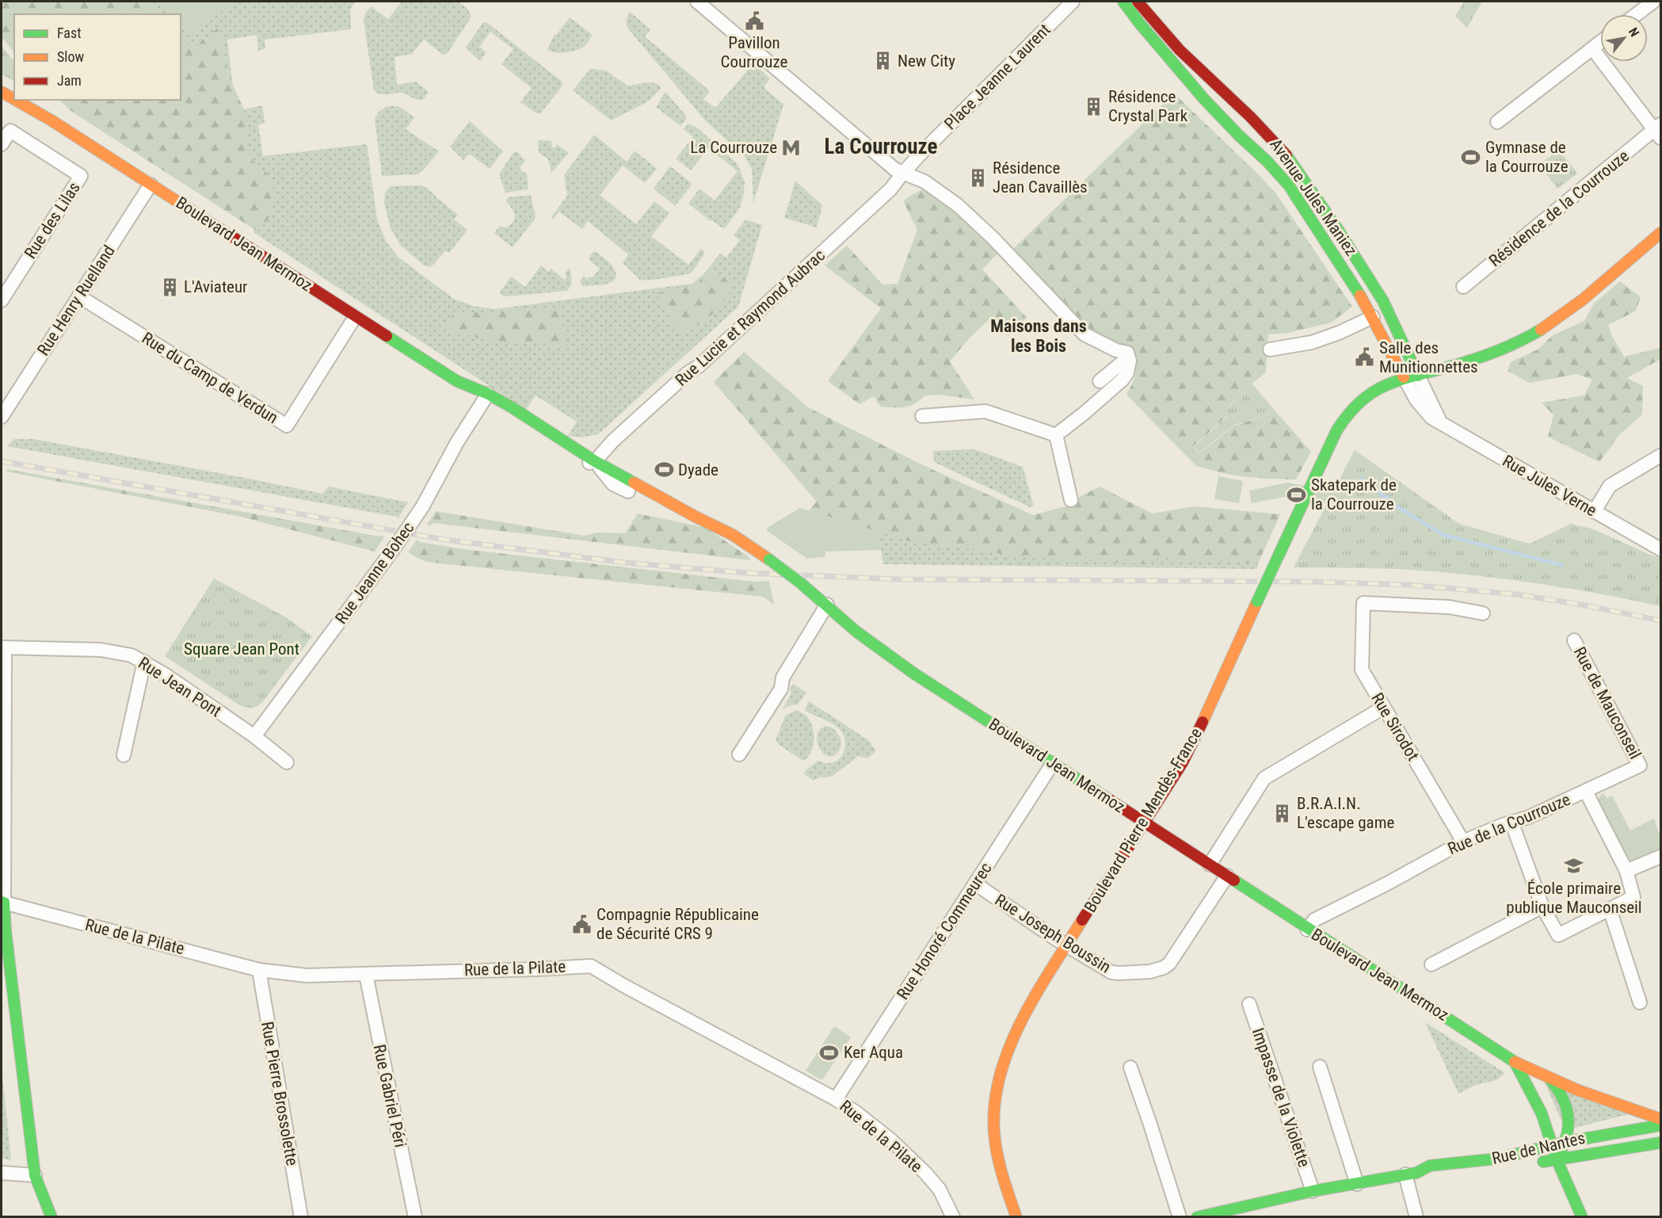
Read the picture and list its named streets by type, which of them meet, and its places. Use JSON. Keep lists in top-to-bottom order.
{
  "streets": {
    "main road": [
      "Avenue Jules Maniez",
      "Boulevard Jean Mermoz",
      "Boulevard Pierre Mendès-France",
      "Rue de Nantes"
    ],
    "street": [
      "Place Jeanne Laurent",
      "Résidence de la Courrouze",
      "Rue des Lilas",
      "Rue Henry Ruelland",
      "Rue Lucie et Raymond Aubrac",
      "Rue du Camp de Verdun",
      "Rue Jules Verne",
      "Rue Jeanne Bohec",
      "Rue Jean Pont",
      "Rue de Mauconseil",
      "Rue Sirodot",
      "Rue de la Courrouze",
      "Rue Honoré Commeurec",
      "Rue Joseph Boussin",
      "Rue de la Pilate",
      "Rue Pierre Brossolette",
      "Rue Gabriel Péri",
      "Impasse de la Violette"
    ]
  },
  "crossings": [
    ["Place Jeanne Laurent", "Rue Lucie et Raymond Aubrac"],
    ["Avenue Jules Maniez", "Rue Jules Verne"],
    ["Avenue Jules Maniez", "Boulevard Pierre Mendès-France"],
    ["Boulevard Jean Mermoz", "Rue Henry Ruelland"],
    ["Boulevard Jean Mermoz", "Rue Lucie et Raymond Aubrac"],
    ["Boulevard Jean Mermoz", "Rue du Camp de Verdun"],
    ["Boulevard Jean Mermoz", "Rue Jeanne Bohec"],
    ["Boulevard Jean Mermoz", "Boulevard Pierre Mendès-France"],
    ["Boulevard Jean Mermoz", "Rue de la Courrouze"],
    ["Boulevard Jean Mermoz", "Rue Honoré Commeurec"],
    ["Boulevard Jean Mermoz", "Rue Joseph Boussin"],
    ["Boulevard Jean Mermoz", "Rue de Nantes"],
    ["Rue Henry Ruelland", "Rue du Camp de Verdun"],
    ["Rue Jules Verne", "Boulevard Pierre Mendès-France"],
    ["Rue Jeanne Bohec", "Rue Jean Pont"],
    ["Rue de Mauconseil", "Rue de la Courrouze"],
    ["Rue Sirodot", "Rue de la Courrouze"],
    ["Boulevard Pierre Mendès-France", "Rue Joseph Boussin"],
    ["Rue Honoré Commeurec", "Rue Joseph Boussin"],
    ["Rue Honoré Commeurec", "Rue de la Pilate"],
    ["Rue de la Pilate", "Rue Pierre Brossolette"],
    ["Rue de la Pilate", "Rue Gabriel Péri"],
    ["Impasse de la Violette", "Rue de Nantes"]
  ],
  "districts": ["La Courrouze", "Maisons dans les Bois"],
  "parks": ["Square Jean Pont"],
  "places": {
    "public building": ["Pavillon Courrouze", "Salle des Munitionnettes", "Compagnie Républicaine de Sécurité CRS 9"],
    "building": [
      "New City",
      "Résidence Crystal Park",
      "Résidence Jean Cavaillès",
      "L'Aviateur",
      "B.R.A.I.N. L'escape game"
    ],
    "metro station": ["La Courrouze"],
    "sports": [
      "Gymnase de la Courrouze",
      "Dyade",
      "Skatepark de la Courrouze",
      "Ker Aqua"
    ],
    "school or university": ["École primaire publique Mauconseil"]
  },
  "legend": ["Fast", "Slow", "Jam"],
  "north": "top right"
}
